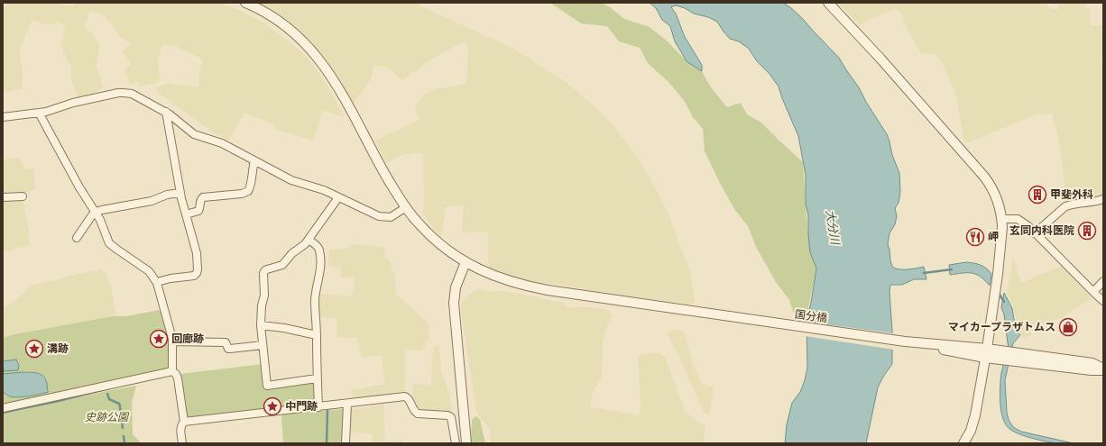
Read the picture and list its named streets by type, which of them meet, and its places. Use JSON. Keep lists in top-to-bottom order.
{
  "streets": {
    "street": ["国分橋"]
  },
  "water": ["大分川"],
  "parks": ["史跡公園"],
  "places": {
    "building": ["甲斐外科", "玄同内科医院"],
    "restaurant": ["岬"],
    "shop": ["マイカープラザトムス"],
    "place": ["回廊跡", "溝跡", "中門跡"]
  }
}
